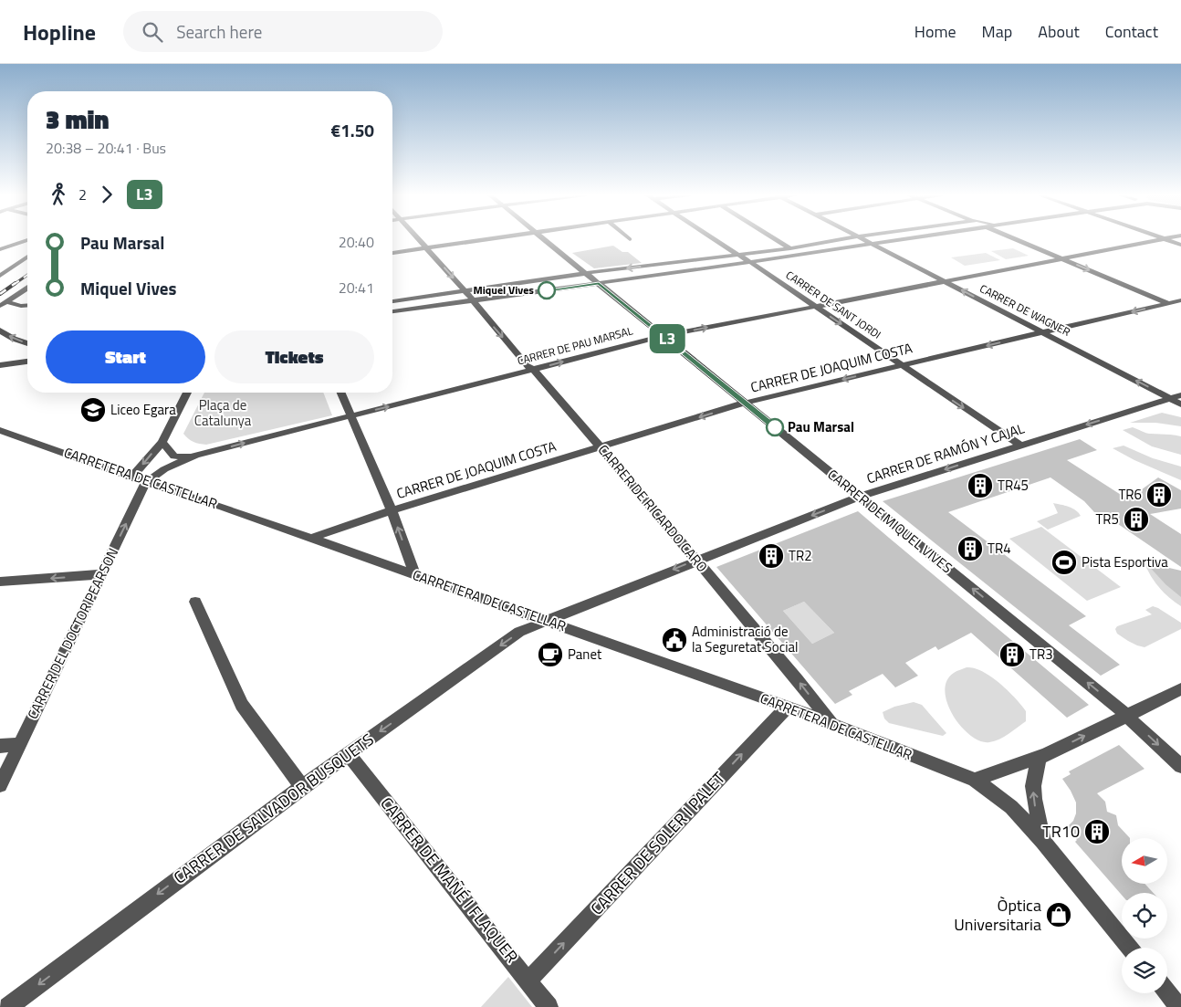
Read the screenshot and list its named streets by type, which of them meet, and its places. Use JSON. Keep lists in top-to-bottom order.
{
  "streets": {
    "street": [
      "CARRER DE SANT JORDI",
      "CARRER DE WAGNER",
      "CARRER DE PAU MARSAL",
      "CARRER DE JOAQUIM COSTA",
      "CARRER DE RAMÓN Y CAJAL",
      "CARRETERA DE CASTELLAR",
      "CARRER DE RICARDO CARO",
      "CARRER DE MIQUEL VIVES",
      "CARRER DEL DOCTOR PEARSON",
      "CARRER DE SALVADOR BUSQUETS",
      "CARRER DE SOLER I PALET",
      "CARRER DE MAÑÉ I FLAQUER"
    ]
  },
  "crossings": [
    ["CARRER DE SANT JORDI", "CARRER DE PAU MARSAL"],
    ["CARRER DE SANT JORDI", "CARRER DE JOAQUIM COSTA"],
    ["CARRER DE SANT JORDI", "CARRER DE RAMÓN Y CAJAL"],
    ["CARRER DE WAGNER", "CARRER DE PAU MARSAL"],
    ["CARRER DE WAGNER", "CARRER DE JOAQUIM COSTA"],
    ["CARRER DE WAGNER", "CARRER DE RAMÓN Y CAJAL"],
    ["CARRER DE PAU MARSAL", "CARRETERA DE CASTELLAR"],
    ["CARRER DE PAU MARSAL", "CARRER DE RICARDO CARO"],
    ["CARRER DE PAU MARSAL", "CARRER DE MIQUEL VIVES"],
    ["CARRER DE PAU MARSAL", "CARRER DEL DOCTOR PEARSON"],
    ["CARRER DE JOAQUIM COSTA", "CARRETERA DE CASTELLAR"],
    ["CARRER DE JOAQUIM COSTA", "CARRER DE RICARDO CARO"],
    ["CARRER DE JOAQUIM COSTA", "CARRER DE MIQUEL VIVES"],
    ["CARRER DE RAMÓN Y CAJAL", "CARRETERA DE CASTELLAR"],
    ["CARRER DE RAMÓN Y CAJAL", "CARRER DE RICARDO CARO"],
    ["CARRER DE RAMÓN Y CAJAL", "CARRER DE MIQUEL VIVES"],
    ["CARRER DE RAMÓN Y CAJAL", "CARRER DE SALVADOR BUSQUETS"],
    ["CARRETERA DE CASTELLAR", "CARRER DE RICARDO CARO"],
    ["CARRETERA DE CASTELLAR", "CARRER DEL DOCTOR PEARSON"],
    ["CARRETERA DE CASTELLAR", "CARRER DE SALVADOR BUSQUETS"],
    ["CARRETERA DE CASTELLAR", "CARRER DE SOLER I PALET"],
    ["CARRER DE SALVADOR BUSQUETS", "CARRER DE MAÑÉ I FLAQUER"],
    ["CARRER DE SOLER I PALET", "CARRER DE MAÑÉ I FLAQUER"]
  ],
  "one_way": [
    "CARRER DE SANT JORDI",
    "CARRER DE JOAQUIM COSTA",
    "CARRER DE RAMÓN Y CAJAL",
    "CARRER DE SALVADOR BUSQUETS",
    "CARRER DE SOLER I PALET"
  ],
  "parks": ["Plaça de Catalunya"],
  "places": {
    "other": ["Miquel Vives", "Pau Marsal"],
    "school or university": ["Liceo Egara"],
    "building": [
      "TR45",
      "TR6",
      "TR5",
      "TR4",
      "TR2",
      "TR3",
      "TR10"
    ],
    "sports": ["Pista Esportiva"],
    "public building": ["Administració de la Seguretat Social"],
    "cafe": ["Panet"],
    "shop": ["Òptica Universitaria"]
  },
  "lines": ["bus line L3"],
  "north": "left",
  "page": {
    "header": "Hopline",
    "search": "Search here",
    "nav": [
      "Home",
      "Map",
      "About",
      "Contact"
    ],
    "on_map": "L3",
    "heading": ["3 min", "20:38 – 20:41 · Bus", "€1.50"],
    "legs": ["2", "L3"],
    "list": [
      {
        "name": "Pau Marsal",
        "value": "20:40"
      },
      {
        "name": "Miquel Vives",
        "value": "20:41"
      }
    ],
    "buttons": ["Start", "Tickets"]
  }
}
